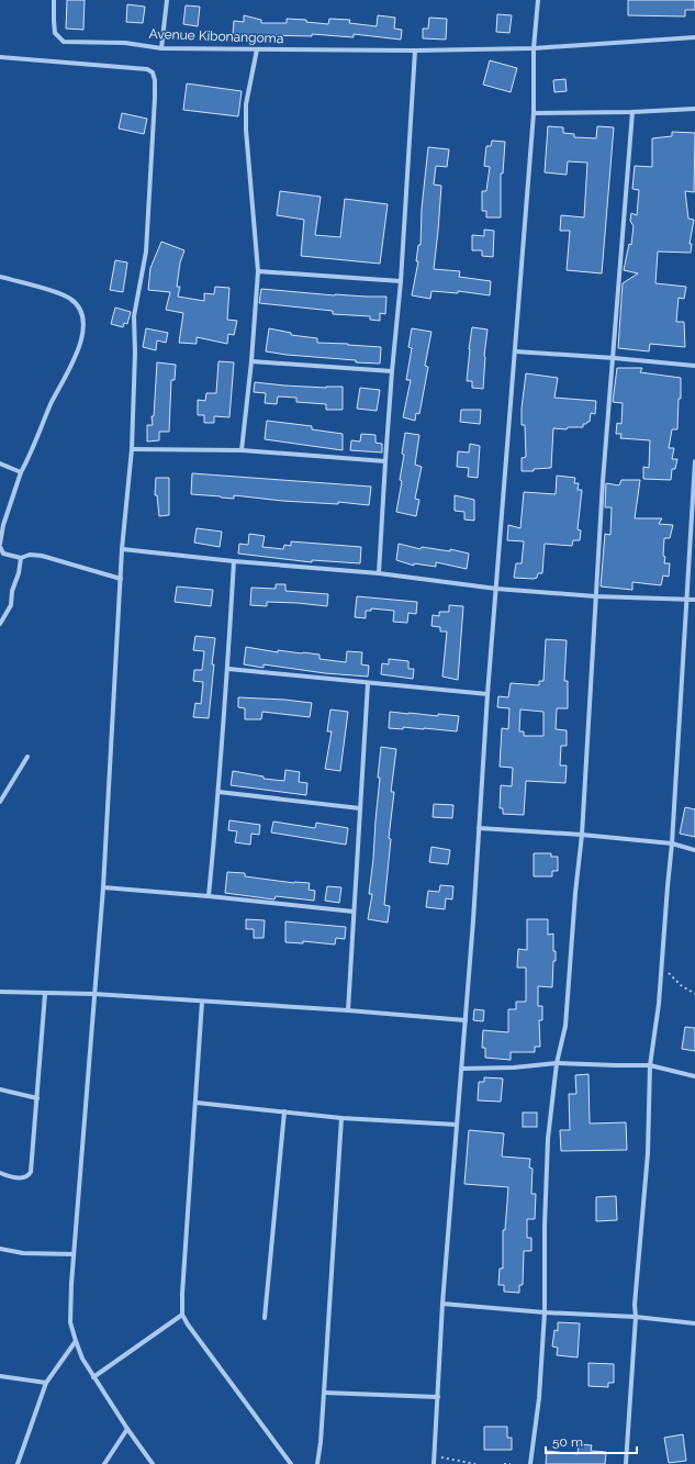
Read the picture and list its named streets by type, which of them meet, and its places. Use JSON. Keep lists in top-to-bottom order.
{
  "streets": {
    "street": ["Avenue Kibonangoma"]
  },
  "scale_bar": "50 m"
}
